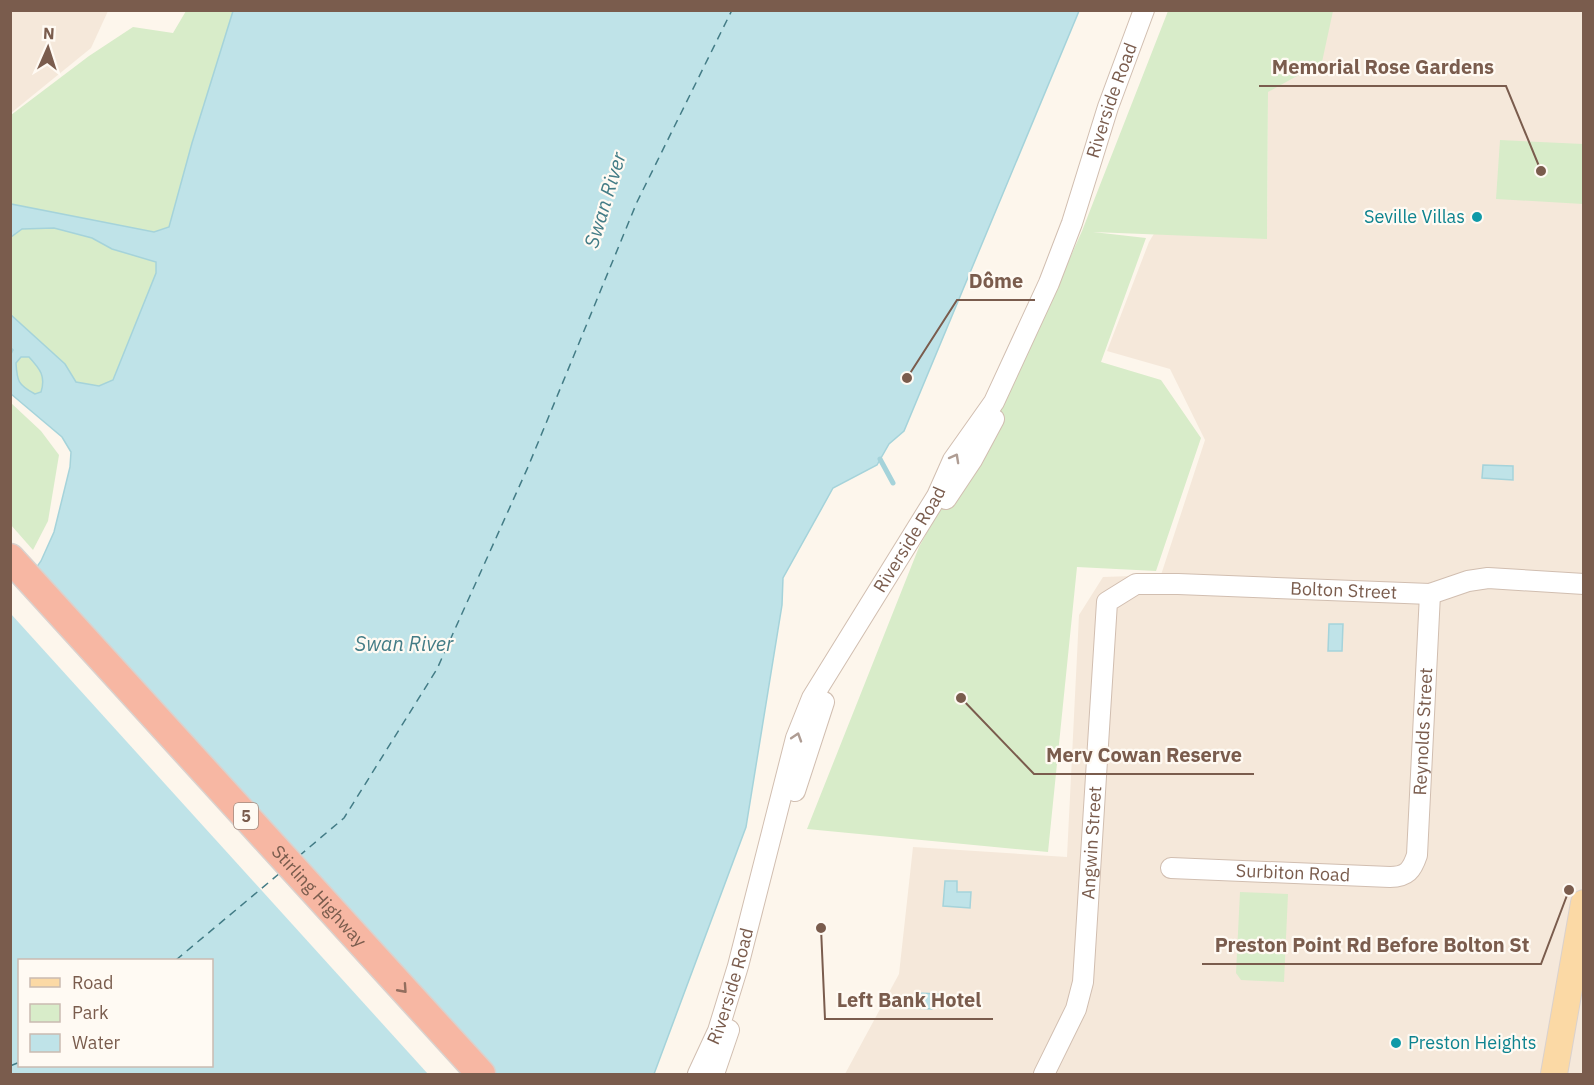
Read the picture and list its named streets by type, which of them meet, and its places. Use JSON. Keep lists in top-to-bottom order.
{
  "streets": {
    "highway": ["5", "Stirling Highway"],
    "street": [
      "Riverside Road",
      "Bolton Street",
      "Reynolds Street",
      "Angwin Street",
      "Surbiton Road"
    ]
  },
  "crossings": [
    ["Bolton Street", "Reynolds Street"],
    ["Bolton Street", "Angwin Street"],
    ["Reynolds Street", "Surbiton Road"]
  ],
  "water": ["Swan River"],
  "places": [
    "Memorial Rose Gardens",
    "Seville Villas",
    "Dôme",
    "Merv Cowan Reserve",
    "Preston Point Rd Before Bolton St",
    "Left Bank Hotel",
    "Preston Heights"
  ],
  "legend": ["Road", "Park", "Water"],
  "north": "top"
}
